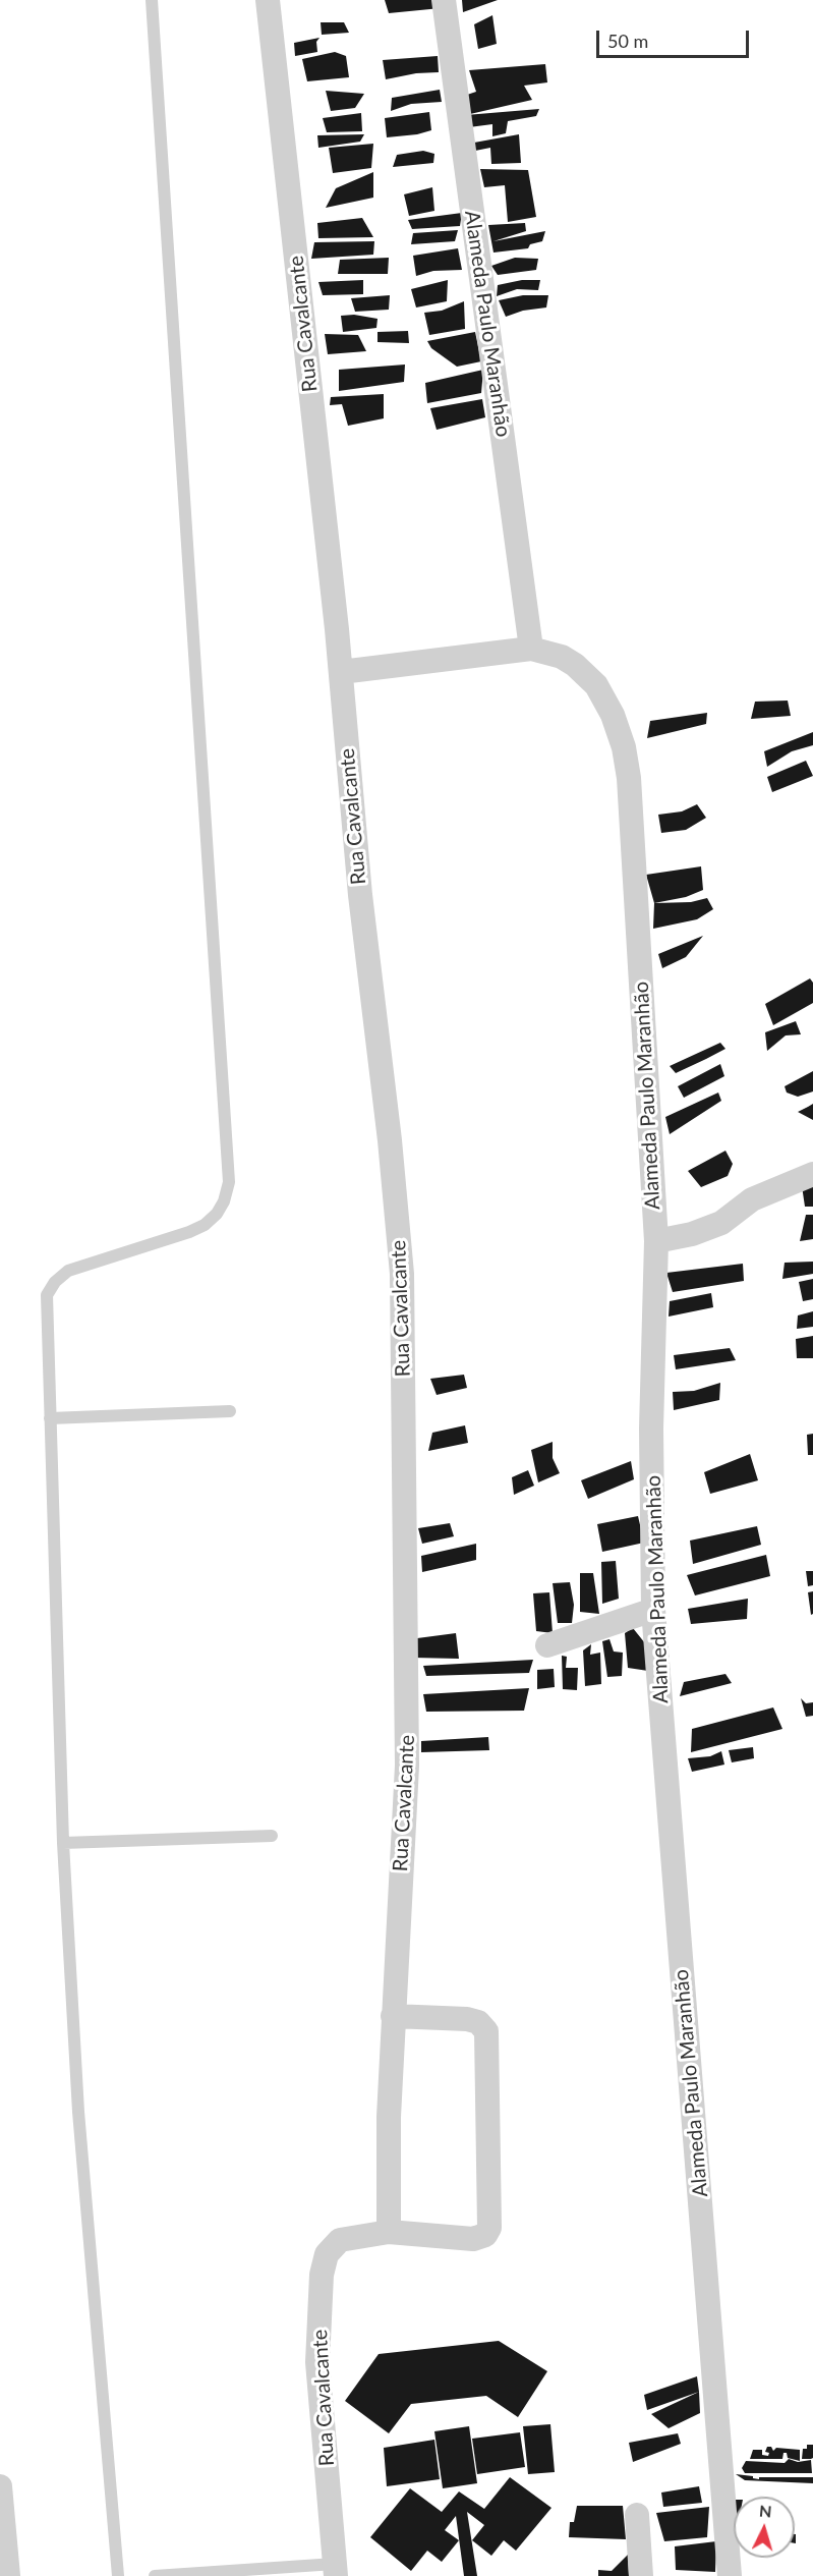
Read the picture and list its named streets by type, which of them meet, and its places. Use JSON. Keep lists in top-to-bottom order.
{
  "streets": {
    "street": ["Rua Cavalcante", "Alameda Paulo Maranhão"]
  },
  "crossings": [
    ["Rua Cavalcante", "Alameda Paulo Maranhão"]
  ],
  "scale_bar": "50 m",
  "north": "top"
}
